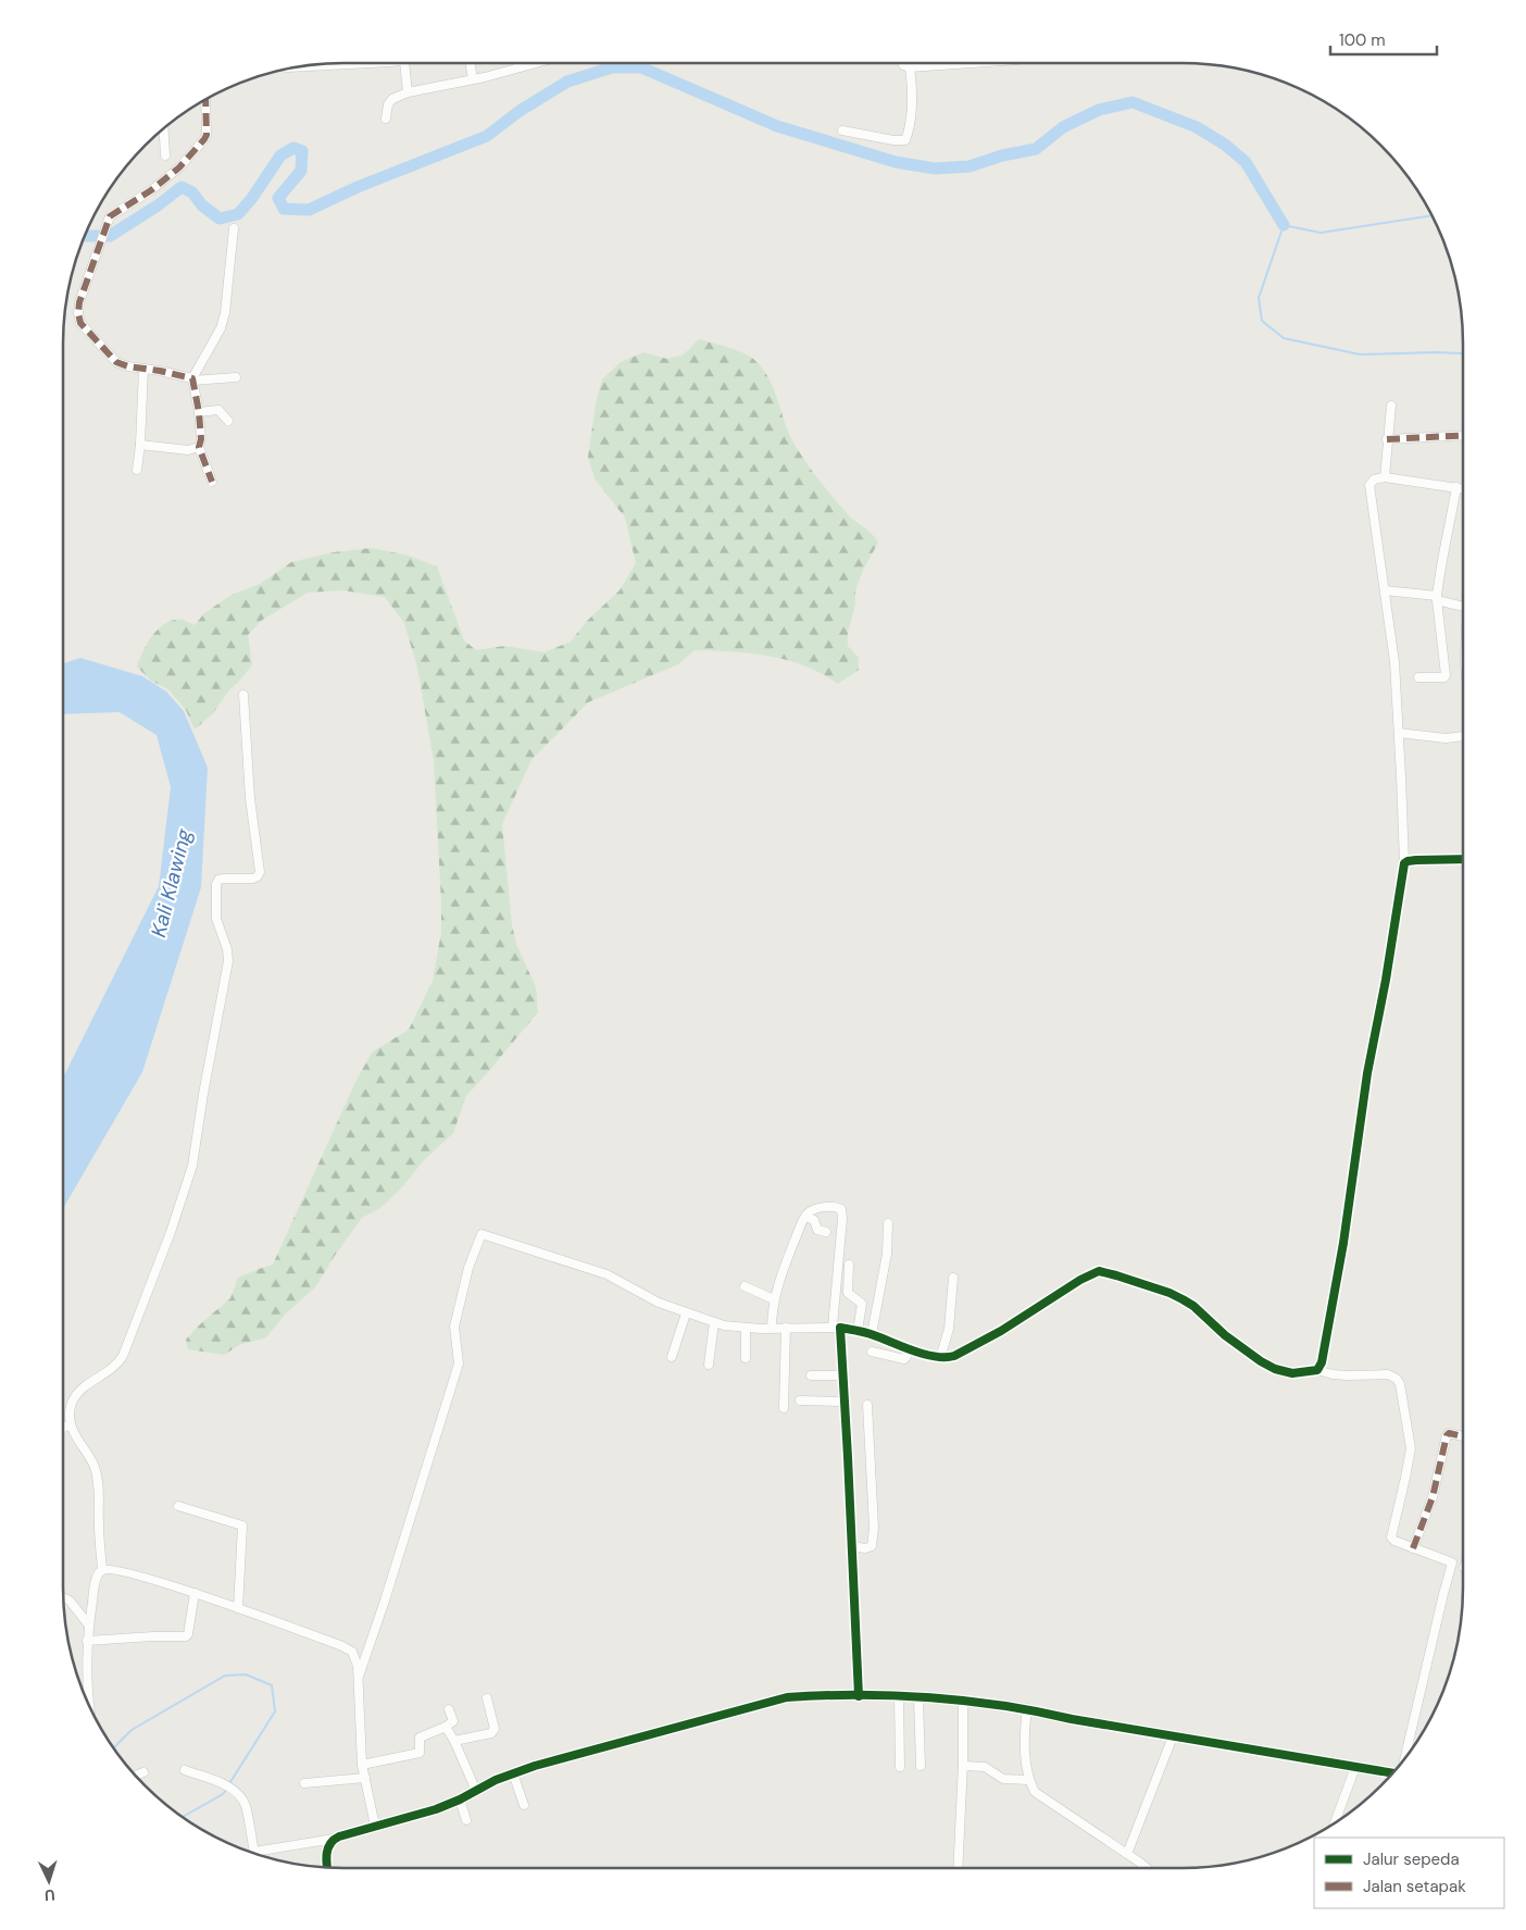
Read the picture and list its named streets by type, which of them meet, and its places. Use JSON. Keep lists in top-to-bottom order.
{
  "water": ["Kali Klawing"],
  "legend": ["Jalur sepeda", "Jalan setapak"],
  "scale_bar": "100 m",
  "north": "bottom"
}
